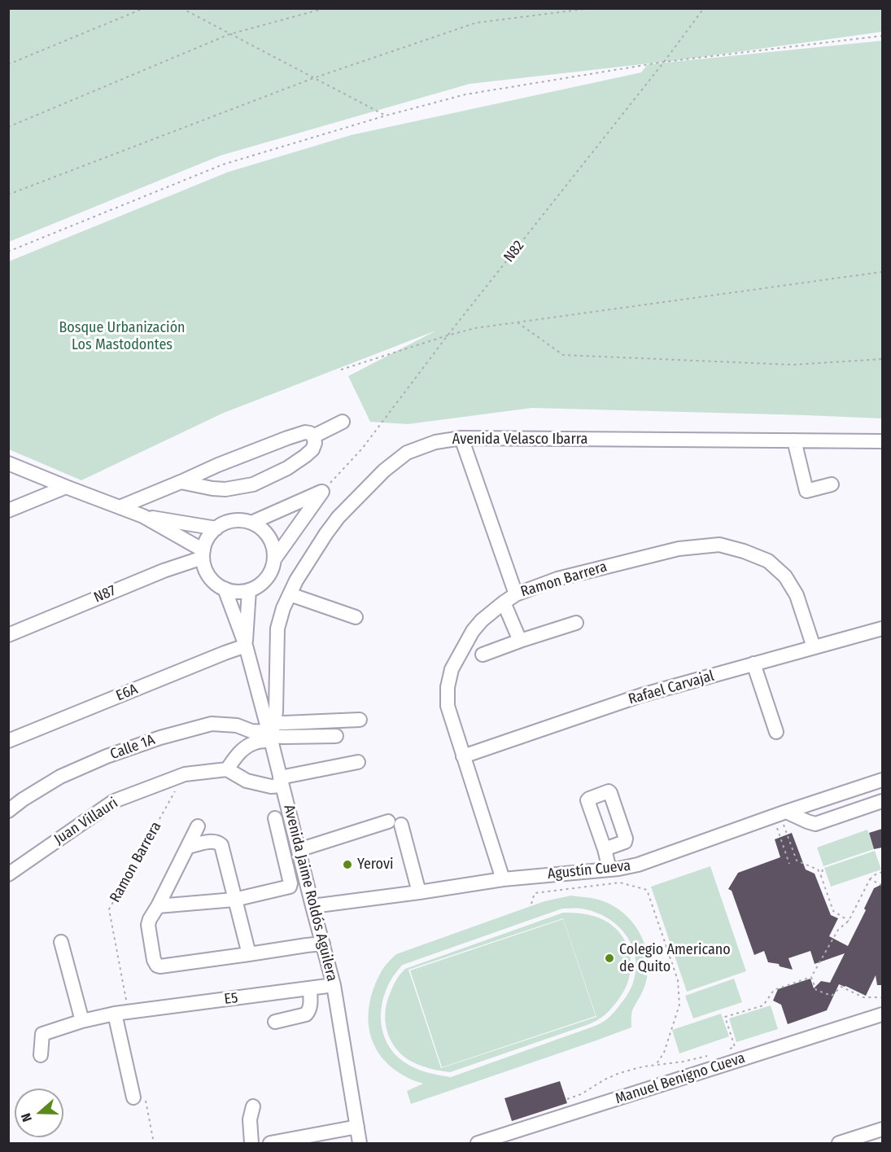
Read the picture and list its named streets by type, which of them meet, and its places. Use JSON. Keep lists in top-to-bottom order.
{
  "streets": {
    "street": [
      "Avenida Velasco Ibarra",
      "Ramon Barrera",
      "N87",
      "Rafael Carvajal",
      "E6A",
      "Calle 1A",
      "Juan Villauri",
      "Agustín Cueva",
      "Avenida Jaime Roldós Aguilera",
      "E5",
      "Manuel Benigno Cueva"
    ],
    "path": ["N82"]
  },
  "crossings": [
    ["Avenida Velasco Ibarra", "Calle 1A"],
    ["Avenida Velasco Ibarra", "Avenida Jaime Roldós Aguilera"],
    ["Ramon Barrera", "Rafael Carvajal"],
    ["Ramon Barrera", "Agustín Cueva"],
    ["Ramon Barrera", "E5"],
    ["N87", "Avenida Jaime Roldós Aguilera"],
    ["E6A", "Avenida Jaime Roldós Aguilera"],
    ["Calle 1A", "Avenida Jaime Roldós Aguilera"],
    ["Agustín Cueva", "Avenida Jaime Roldós Aguilera"],
    ["Avenida Jaime Roldós Aguilera", "E5"]
  ],
  "parks": ["Bosque Urbanización Los Mastodontes"],
  "places": ["Yerovi", "Colegio Americano de Quito"],
  "north": "left"
}
